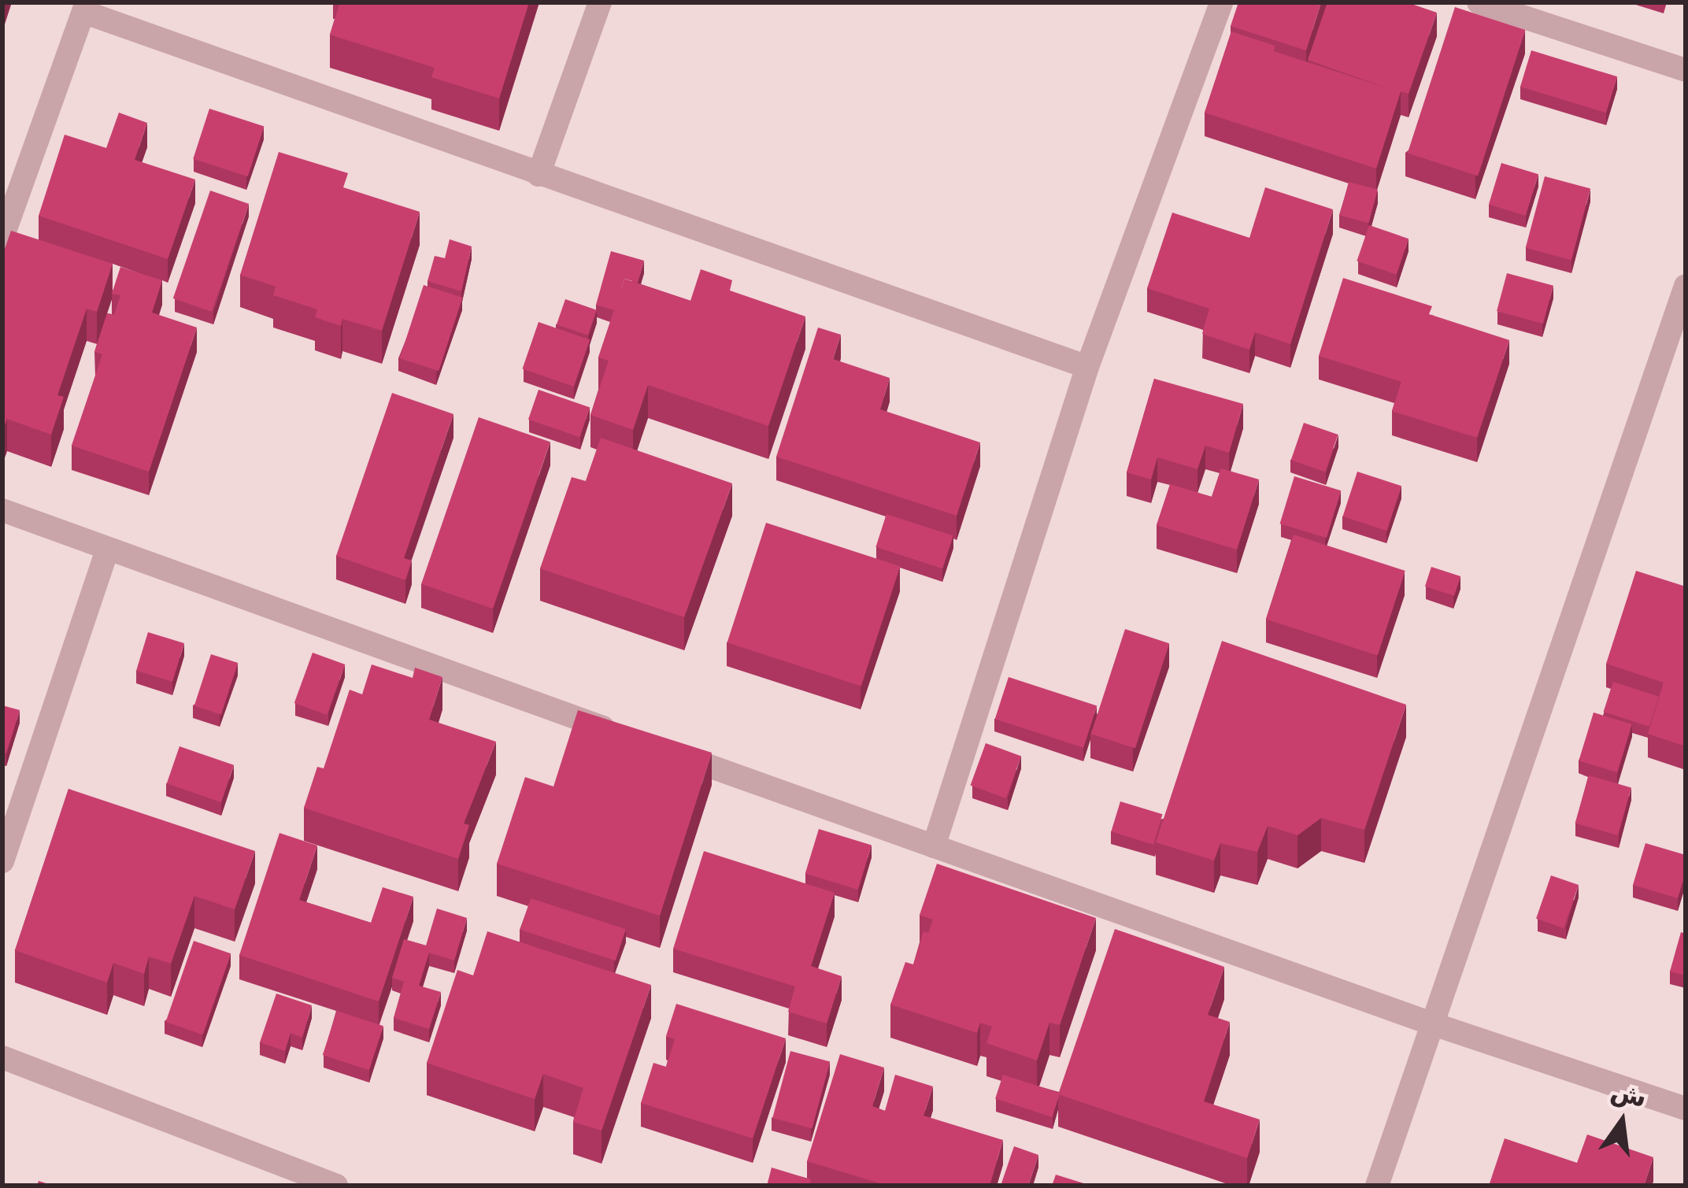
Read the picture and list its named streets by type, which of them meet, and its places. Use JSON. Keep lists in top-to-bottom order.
{
  "north": "top"
}
